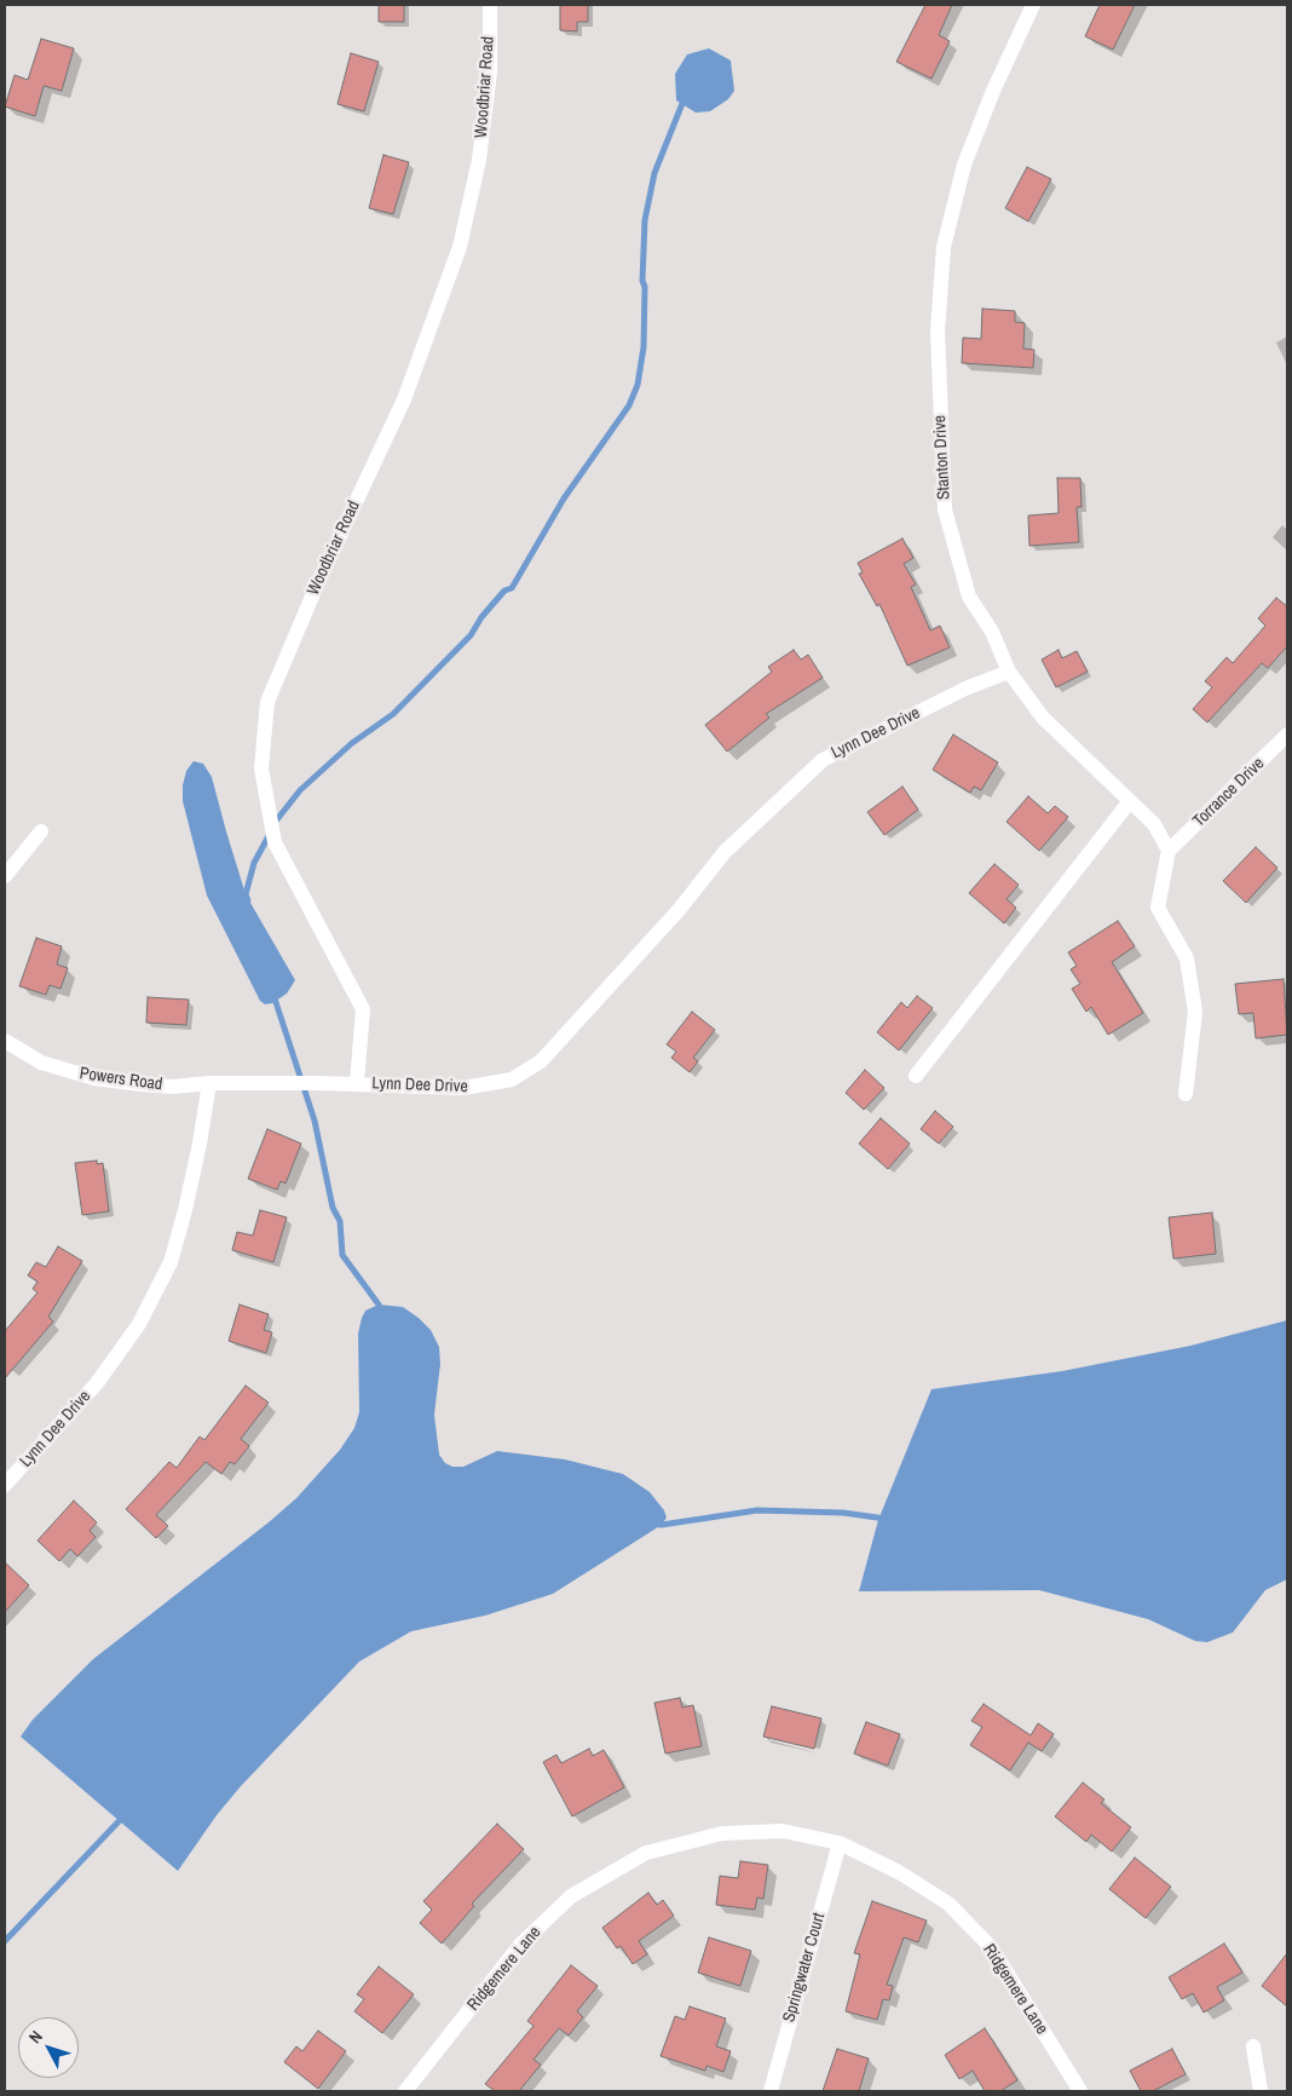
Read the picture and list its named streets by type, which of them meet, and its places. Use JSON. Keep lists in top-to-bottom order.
{
  "streets": {
    "street": [
      "Woodbriar Road",
      "Stanton Drive",
      "Lynn Dee Drive",
      "Torrance Drive",
      "Powers Road",
      "Springwater Court",
      "Ridgemere Lane"
    ]
  },
  "crossings": [
    ["Woodbriar Road", "Lynn Dee Drive"],
    ["Stanton Drive", "Lynn Dee Drive"],
    ["Stanton Drive", "Torrance Drive"],
    ["Lynn Dee Drive", "Powers Road"],
    ["Springwater Court", "Ridgemere Lane"]
  ],
  "north": "top left"
}
